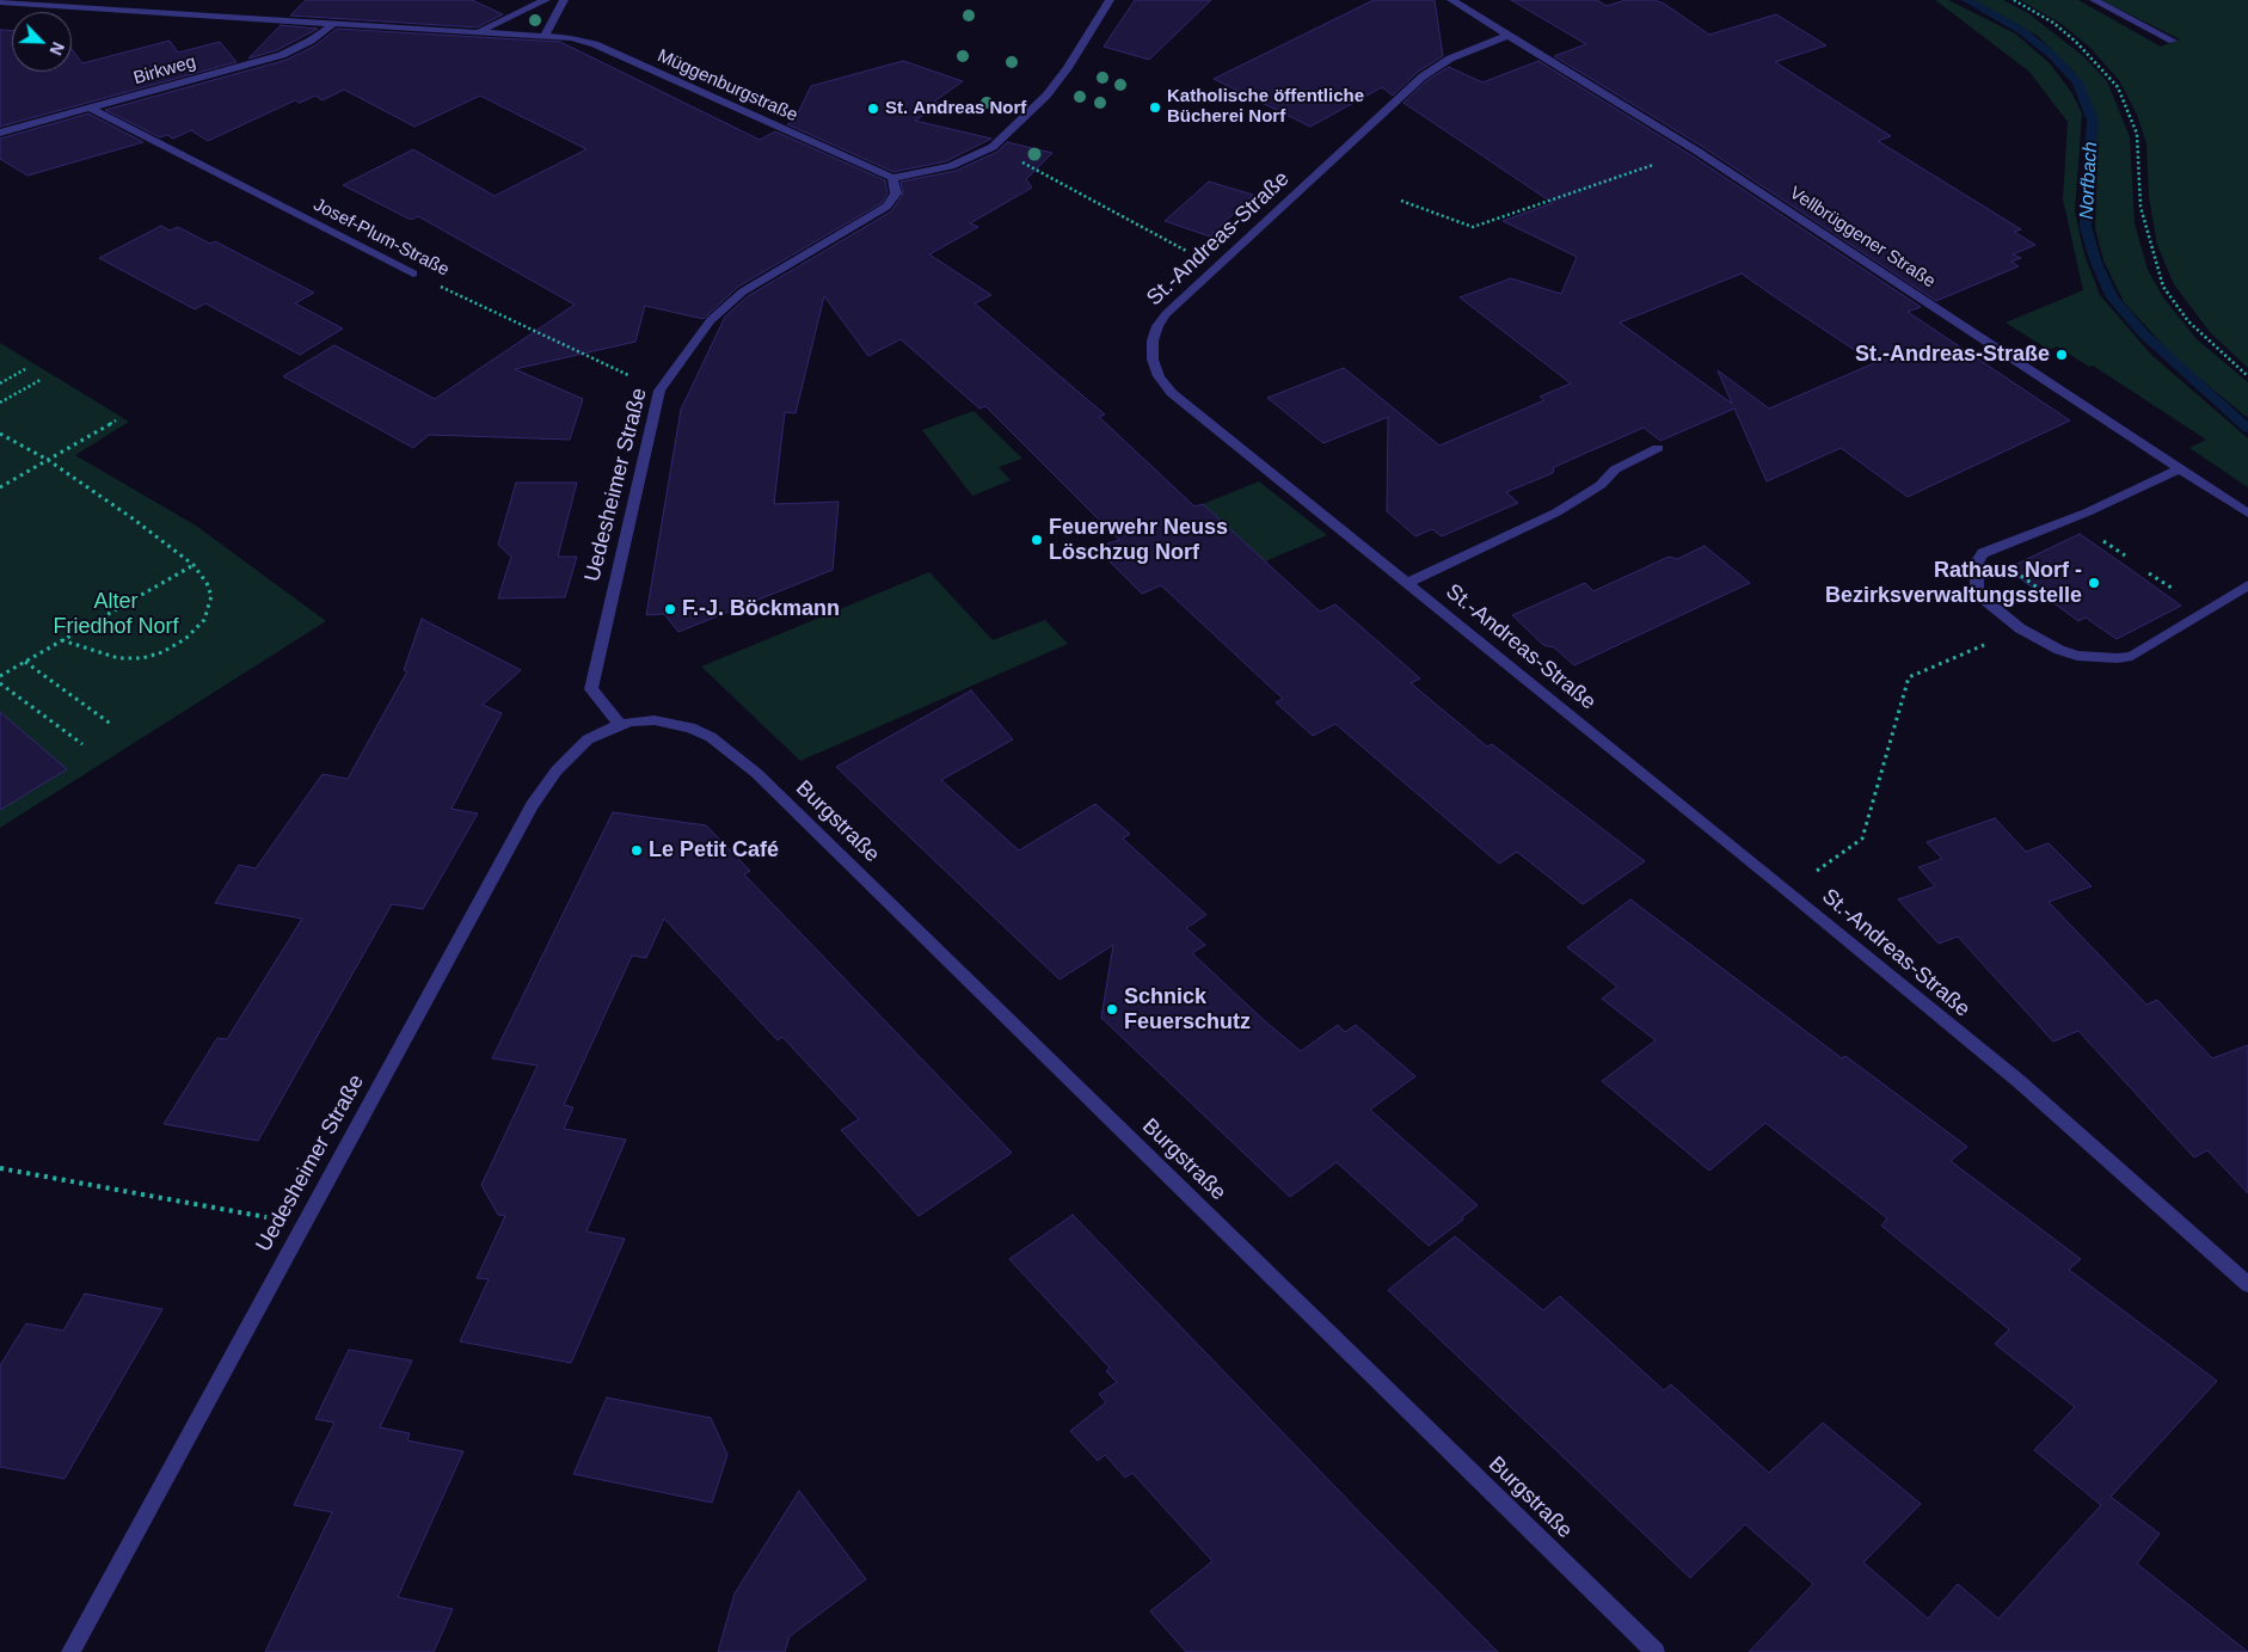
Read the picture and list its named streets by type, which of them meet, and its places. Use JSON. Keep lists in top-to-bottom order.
{
  "streets": {
    "street": [
      "Birkweg",
      "Müggenburgstraße",
      "Josef-Plum-Straße",
      "Vellbrüggener Straße",
      "St.-Andreas-Straße",
      "Uedesheimer Straße",
      "Burgstraße"
    ]
  },
  "crossings": [
    ["Birkweg", "Müggenburgstraße"],
    ["Birkweg", "Josef-Plum-Straße"],
    ["Müggenburgstraße", "Uedesheimer Straße"],
    ["Josef-Plum-Straße", "Uedesheimer Straße"],
    ["Vellbrüggener Straße", "St.-Andreas-Straße"],
    ["Uedesheimer Straße", "Burgstraße"]
  ],
  "water": ["Norfbach"],
  "parks": ["Alter Friedhof Norf"],
  "places": [
    "Katholische öffentliche Bücherei Norf",
    "St. Andreas Norf",
    "St.-Andreas-Straße",
    "Feuerwehr Neuss Löschzug Norf",
    "Rathaus Norf - Bezirksverwaltungsstelle",
    "F.-J. Böckmann",
    "Le Petit Café",
    "Schnick Feuerschutz"
  ],
  "north": "bottom right"
}
